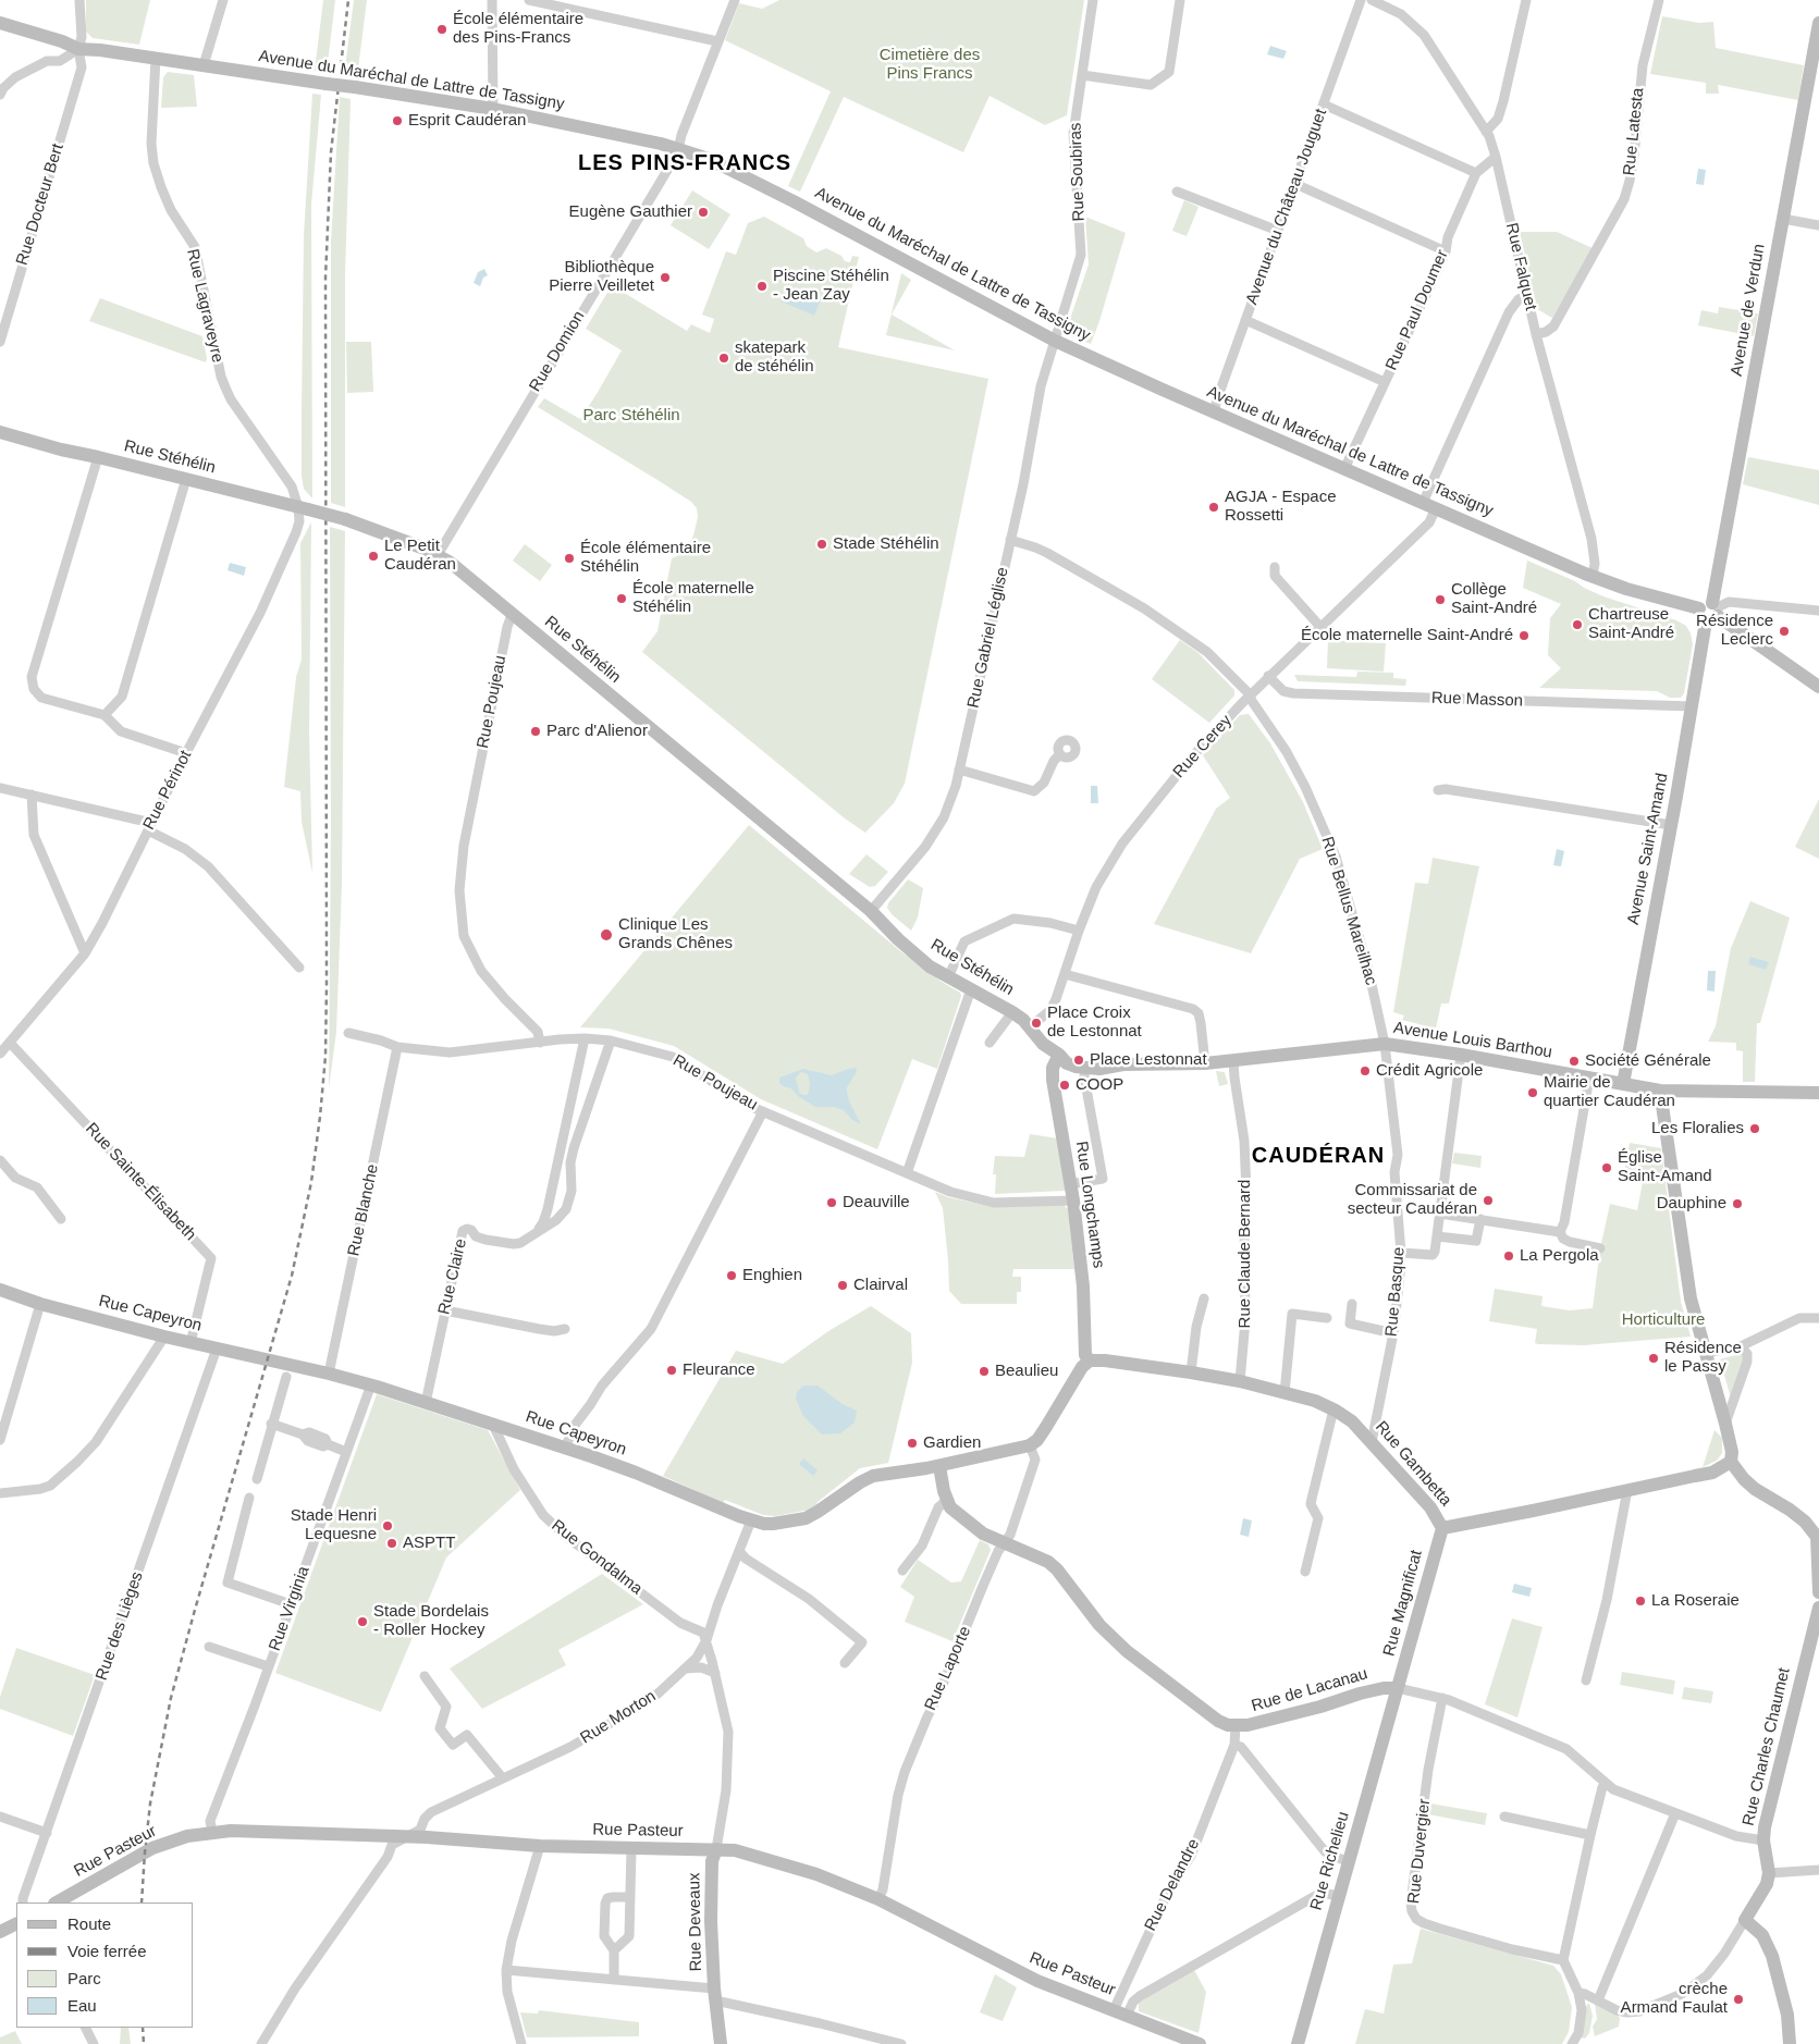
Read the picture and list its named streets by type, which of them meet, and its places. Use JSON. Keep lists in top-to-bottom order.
{
  "streets": {
    "street": [
      "Avenue du Maréchal de Lattre de Tassigny",
      "Rue Latesta",
      "Rue Soubiras",
      "Rue Docteur Bert",
      "Avenue du Château Jouguet",
      "Rue Falquet",
      "Rue Lagraveyre",
      "Rue Paul Doumer",
      "Avenue de Verdun",
      "Rue Domion",
      "Rue Stéhélin",
      "Rue Gabriel Léglise",
      "Rue Masson",
      "Rue Poujeau",
      "Rue Cerey",
      "Rue Périnot",
      "Avenue Saint-Amand",
      "Rue Bellus Mareilhac",
      "Avenue Louis Barthou",
      "Rue Sainte-Élisabeth",
      "Rue Longchamps",
      "Rue Blanche",
      "Rue Claude Bernard",
      "Rue Claire",
      "Rue Basque",
      "Rue Capeyron",
      "Rue Gambetta",
      "Rue Gondalma",
      "Rue Magnificat",
      "Rue Virginia",
      "Rue des Lièges",
      "Rue Laporte",
      "Rue de Lacanau",
      "Rue Morton",
      "Rue Charles Chaumet",
      "Rue Pasteur",
      "Rue Duvergier",
      "Rue Richelieu",
      "Rue Delandre",
      "Rue Deveaux"
    ]
  },
  "crossings": [
    ["Avenue du Maréchal de Lattre de Tassigny", "Rue Soubiras"],
    ["Avenue du Maréchal de Lattre de Tassigny", "Rue Docteur Bert"],
    ["Avenue du Maréchal de Lattre de Tassigny", "Avenue du Château Jouguet"],
    ["Avenue du Maréchal de Lattre de Tassigny", "Rue Falquet"],
    ["Avenue du Maréchal de Lattre de Tassigny", "Rue Lagraveyre"],
    ["Avenue du Maréchal de Lattre de Tassigny", "Rue Paul Doumer"],
    ["Avenue du Maréchal de Lattre de Tassigny", "Avenue de Verdun"],
    ["Avenue du Maréchal de Lattre de Tassigny", "Rue Domion"],
    ["Avenue du Maréchal de Lattre de Tassigny", "Rue Gabriel Léglise"],
    ["Avenue du Maréchal de Lattre de Tassigny", "Rue Cerey"],
    ["Avenue du Maréchal de Lattre de Tassigny", "Avenue Saint-Amand"],
    ["Rue Latesta", "Rue Falquet"],
    ["Rue Soubiras", "Rue Gabriel Léglise"],
    ["Rue Falquet", "Rue Paul Doumer"],
    ["Rue Falquet", "Rue Cerey"],
    ["Rue Lagraveyre", "Rue Stéhélin"],
    ["Rue Lagraveyre", "Rue Périnot"],
    ["Avenue de Verdun", "Avenue Saint-Amand"],
    ["Rue Domion", "Rue Stéhélin"],
    ["Rue Stéhélin", "Rue Gabriel Léglise"],
    ["Rue Stéhélin", "Rue Poujeau"],
    ["Rue Stéhélin", "Rue Cerey"],
    ["Rue Stéhélin", "Rue Périnot"],
    ["Rue Stéhélin", "Rue Longchamps"],
    ["Rue Gabriel Léglise", "Rue Bellus Mareilhac"],
    ["Rue Masson", "Rue Cerey"],
    ["Rue Masson", "Avenue Saint-Amand"],
    ["Rue Poujeau", "Rue Longchamps"],
    ["Rue Poujeau", "Rue Claire"],
    ["Rue Cerey", "Rue Bellus Mareilhac"],
    ["Rue Périnot", "Rue Sainte-Élisabeth"],
    ["Avenue Saint-Amand", "Avenue Louis Barthou"],
    ["Rue Bellus Mareilhac", "Avenue Louis Barthou"],
    ["Rue Bellus Mareilhac", "Rue Basque"],
    ["Avenue Louis Barthou", "Rue Claude Bernard"],
    ["Avenue Louis Barthou", "Rue Basque"],
    ["Rue Sainte-Élisabeth", "Rue Capeyron"],
    ["Rue Longchamps", "Rue Gambetta"],
    ["Rue Blanche", "Rue Capeyron"],
    ["Rue Claude Bernard", "Rue Gambetta"],
    ["Rue Claire", "Rue Capeyron"],
    ["Rue Basque", "Rue Gambetta"],
    ["Rue Capeyron", "Rue Gondalma"],
    ["Rue Capeyron", "Rue Virginia"],
    ["Rue Capeyron", "Rue des Lièges"],
    ["Rue Capeyron", "Rue Laporte"],
    ["Rue Capeyron", "Rue Morton"],
    ["Rue Gambetta", "Rue Magnificat"],
    ["Rue Gondalma", "Rue Morton"],
    ["Rue Gondalma", "Rue Deveaux"],
    ["Rue Magnificat", "Rue de Lacanau"],
    ["Rue Magnificat", "Rue Richelieu"],
    ["Rue Virginia", "Rue Pasteur"],
    ["Rue Laporte", "Rue de Lacanau"],
    ["Rue Laporte", "Rue Pasteur"],
    ["Rue de Lacanau", "Rue Charles Chaumet"],
    ["Rue de Lacanau", "Rue Duvergier"],
    ["Rue de Lacanau", "Rue Richelieu"],
    ["Rue de Lacanau", "Rue Delandre"],
    ["Rue Morton", "Rue Pasteur"],
    ["Rue Morton", "Rue Deveaux"],
    ["Rue Pasteur", "Rue Delandre"],
    ["Rue Pasteur", "Rue Deveaux"]
  ],
  "districts": ["LES PINS-FRANCS", "CAUDÉRAN"],
  "parks": ["Cimetière des Pins Francs", "Parc Stéhélin", "Horticulture"],
  "places": [
    "École élémentaire des Pins-Francs",
    "Esprit Caudéran",
    "Eugène Gauthier",
    "Bibliothèque Pierre Veilletet",
    "Piscine Stéhélin - Jean Zay",
    "skatepark de stéhélin",
    "AGJA - Espace Rossetti",
    "Stade Stéhélin",
    "Le Petit Caudéran",
    "École élémentaire Stéhélin",
    "École maternelle Stéhélin",
    "Collège Saint-André",
    "Chartreuse Saint-André",
    "Résidence Leclerc",
    "École maternelle Saint-André",
    "Parc d'Alienor",
    "Clinique Les Grands Chênes",
    "Place Croix de Lestonnat",
    "Place Lestonnat",
    "Société Générale",
    "Crédit Agricole",
    "COOP",
    "Mairie de quartier Caudéran",
    "Les Floralies",
    "Église Saint-Amand",
    "Commissariat de secteur Caudéran",
    "Deauville",
    "Dauphine",
    "La Pergola",
    "Enghien",
    "Clairval",
    "Résidence le Passy",
    "Fleurance",
    "Beaulieu",
    "Gardien",
    "Stade Henri Lequesne",
    "ASPTT",
    "La Roseraie",
    "Stade Bordelais - Roller Hockey",
    "crèche Armand Faulat"
  ],
  "legend": [
    "Route",
    "Voie ferrée",
    "Parc",
    "Eau"
  ]
}
